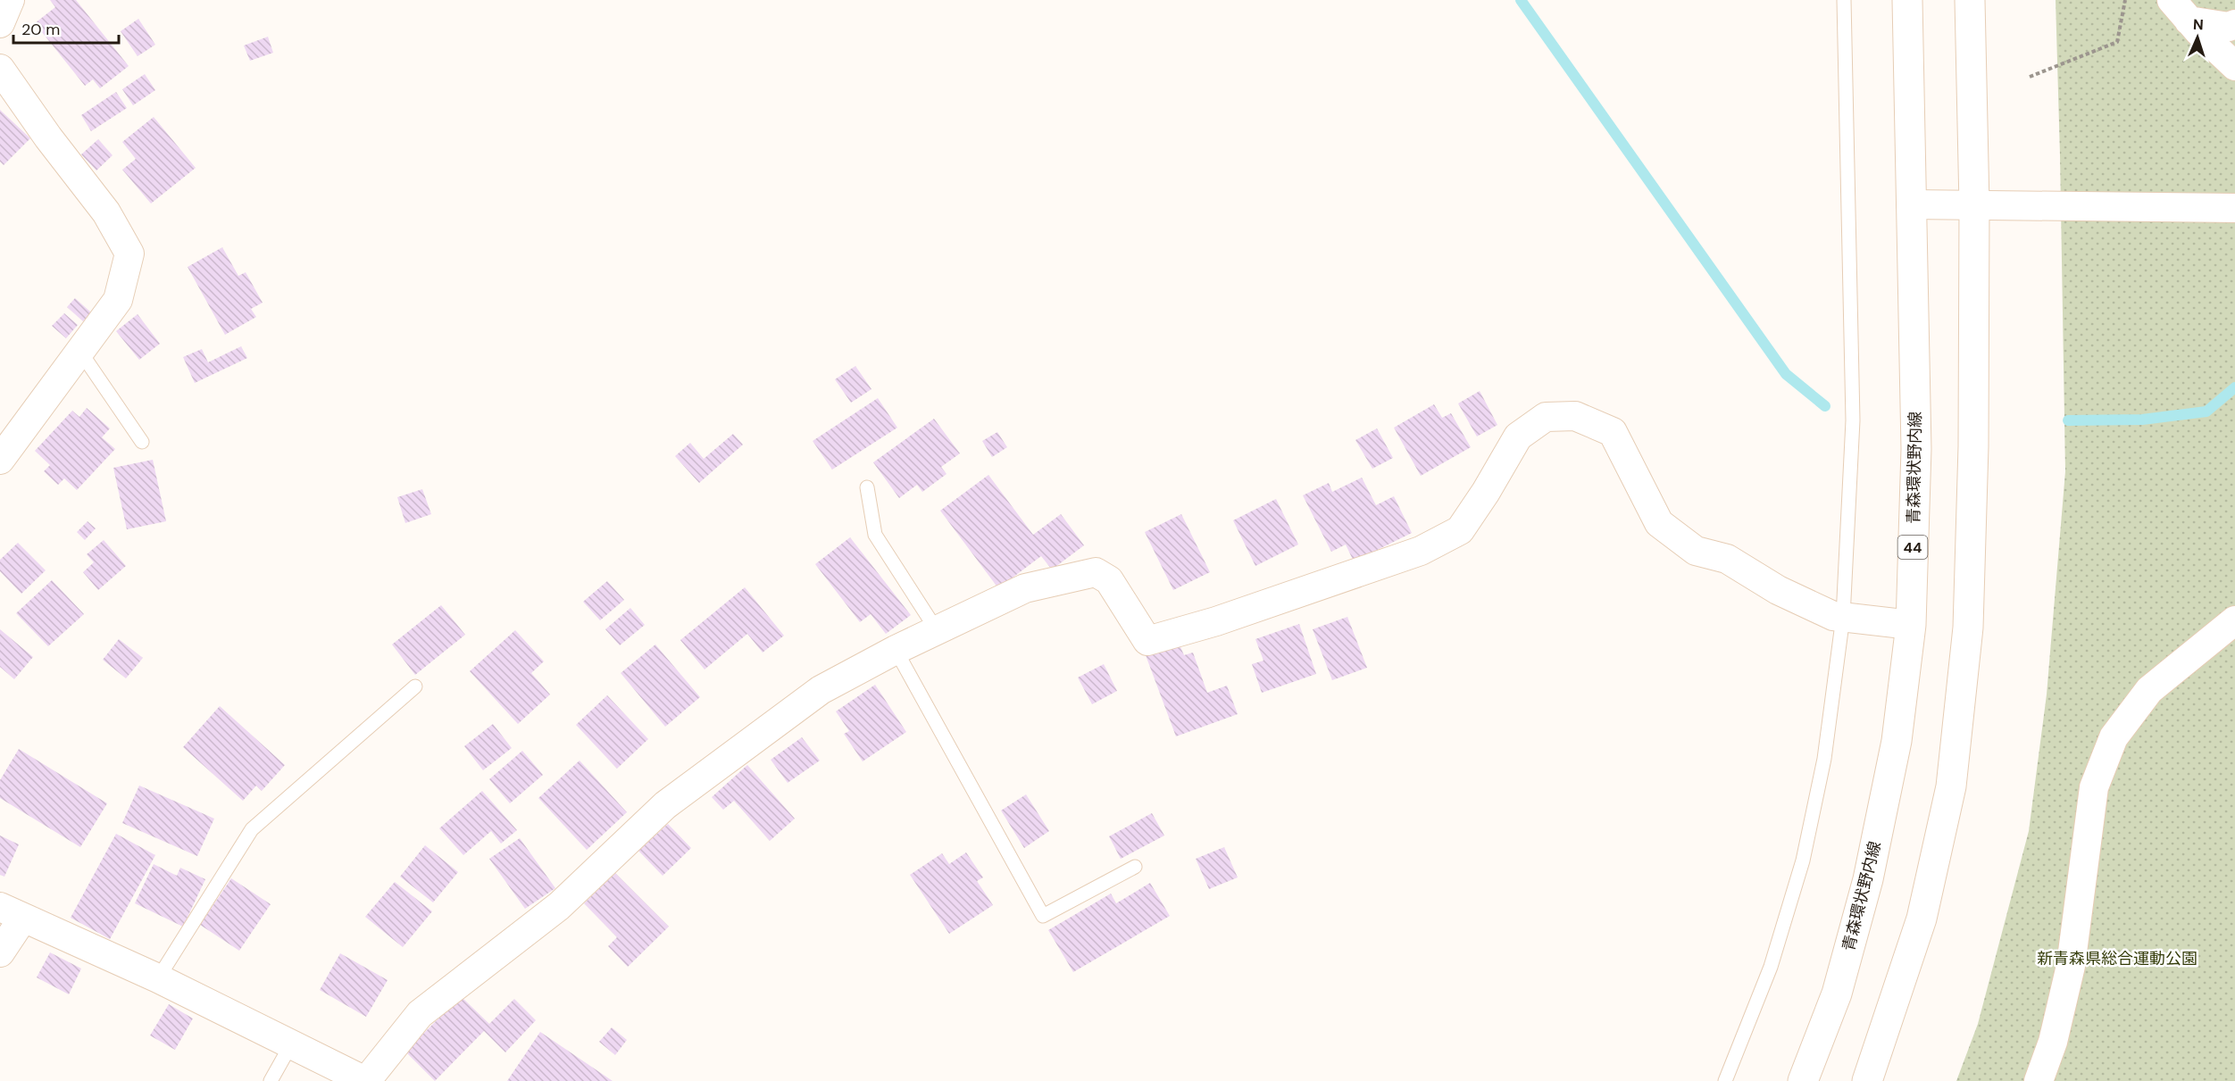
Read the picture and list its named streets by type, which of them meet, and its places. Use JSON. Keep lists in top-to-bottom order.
{
  "streets": {
    "main road": ["青森環状野内線", "44"]
  },
  "parks": ["新青森県総合運動公園"],
  "scale_bar": "20 m",
  "north": "top"
}
